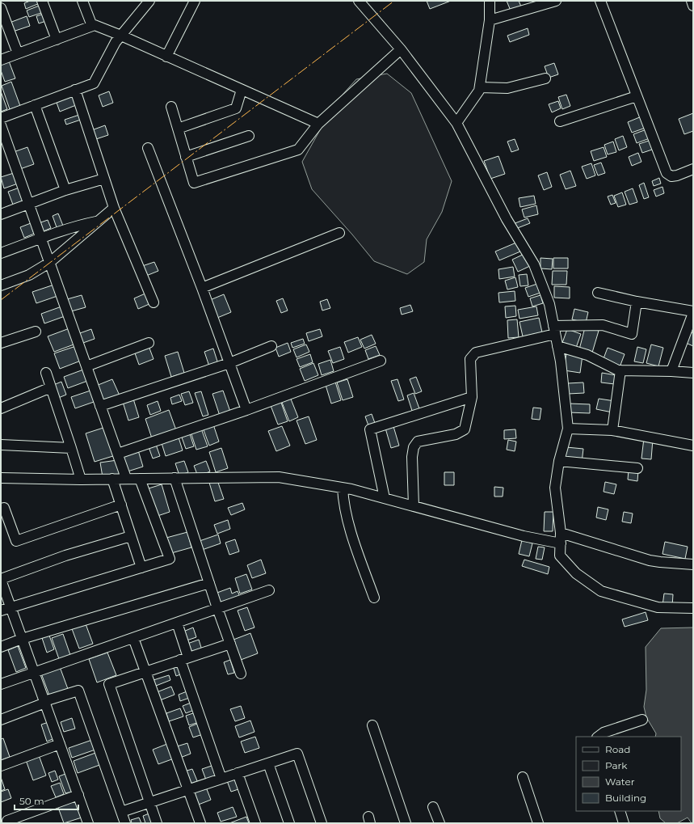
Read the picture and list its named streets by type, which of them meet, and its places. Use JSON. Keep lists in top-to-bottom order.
{
  "legend": [
    "Road",
    "Park",
    "Water",
    "Building"
  ],
  "scale_bar": "50 m"
}
